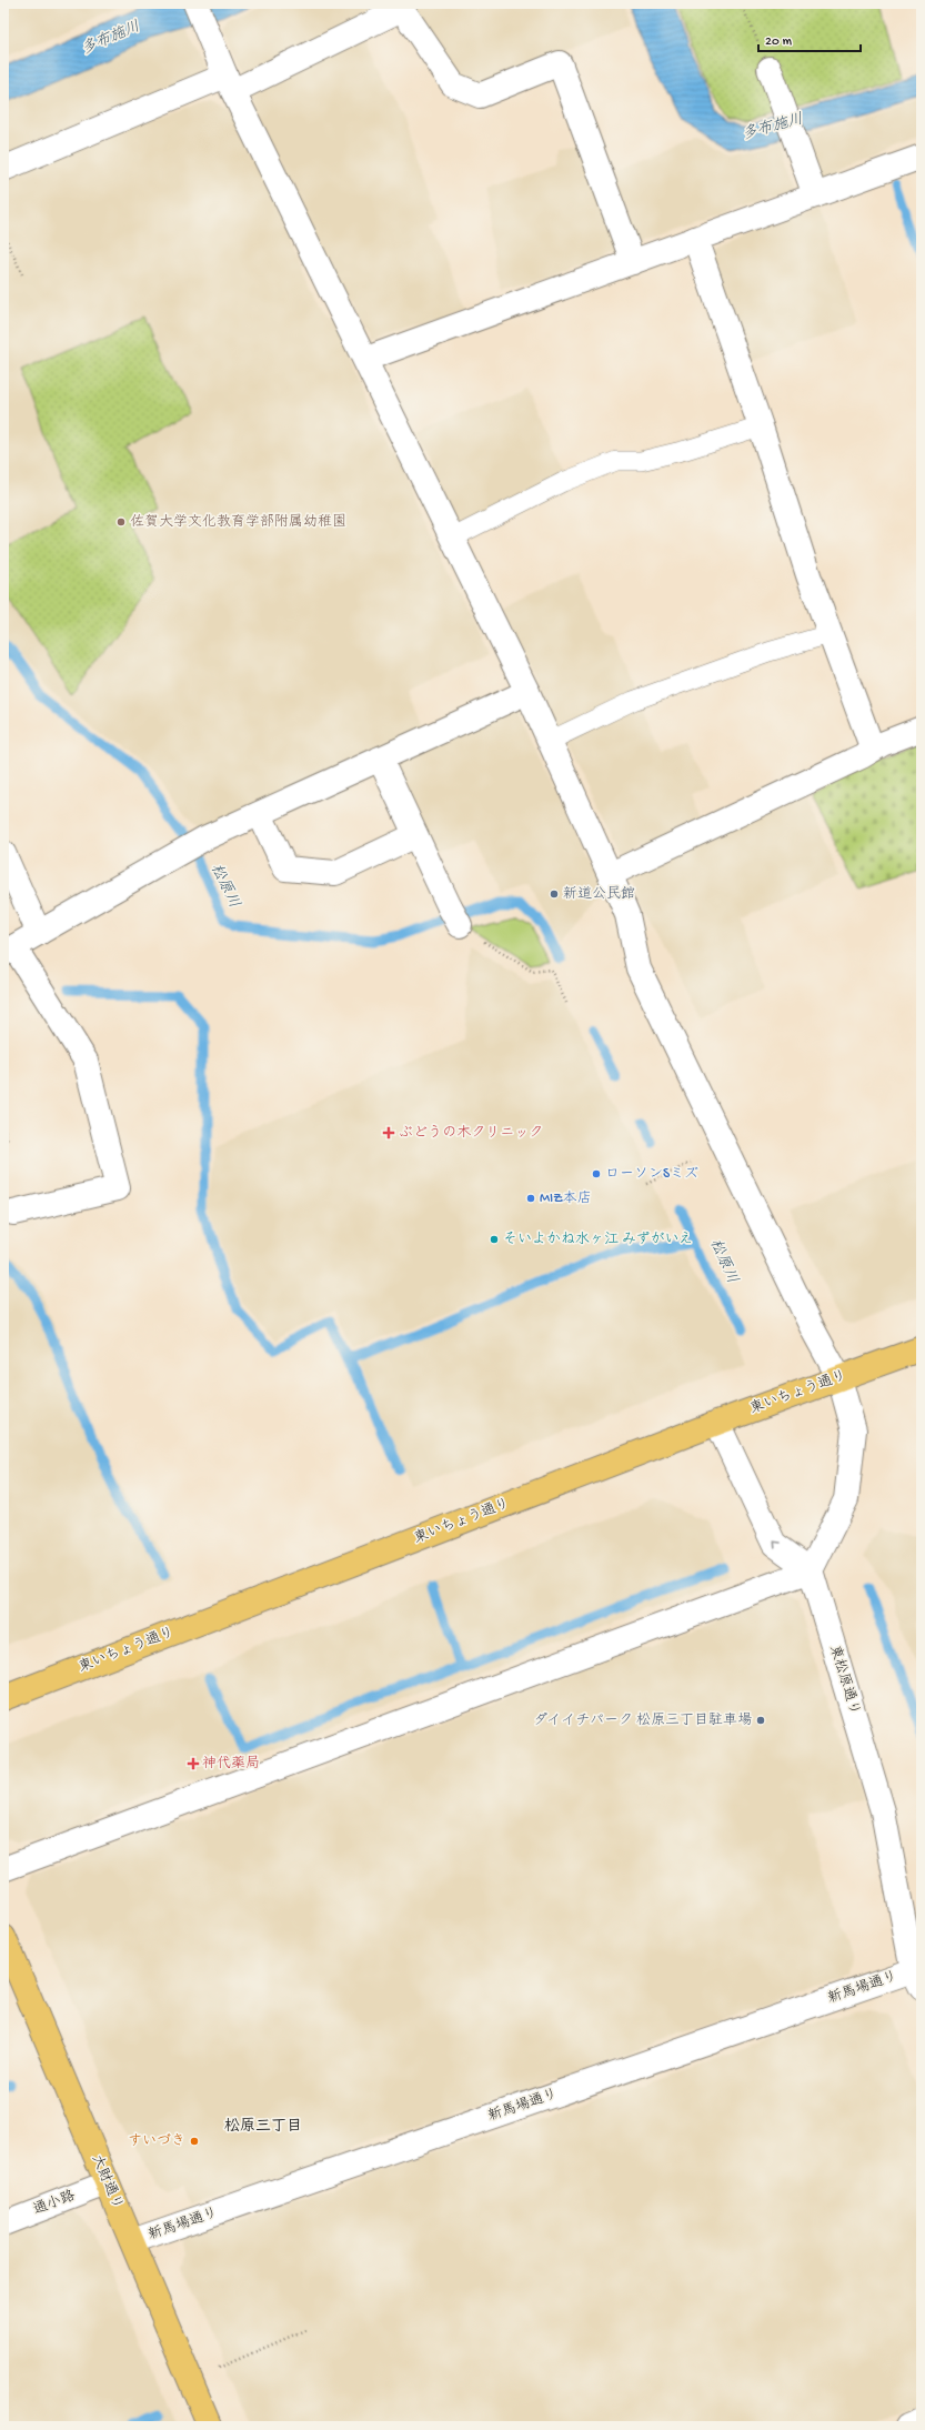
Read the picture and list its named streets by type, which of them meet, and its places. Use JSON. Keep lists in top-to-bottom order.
{
  "streets": {
    "main road": ["東いちょう通り", "大財通り"],
    "street": ["東松原通り", "新馬場通り", "通小路"]
  },
  "crossings": [
    ["東松原通り", "新馬場通り"],
    ["新馬場通り", "大財通り"],
    ["大財通り", "通小路"]
  ],
  "districts": ["松原三丁目"],
  "water": ["多布施川", "松原川"],
  "places": {
    "other": [
      "佐賀大学文化教育学部附属幼稚園",
      "新道公民館",
      "ローソンSミズ",
      "MIZ本店",
      "そいよかね水ヶ江 みずがいえ",
      "ダイイチパーク 松原三丁目駐車場",
      "すいづき"
    ],
    "health": ["ぶどうの木クリニック", "神代薬局"]
  },
  "scale_bar": "20 m"
}
